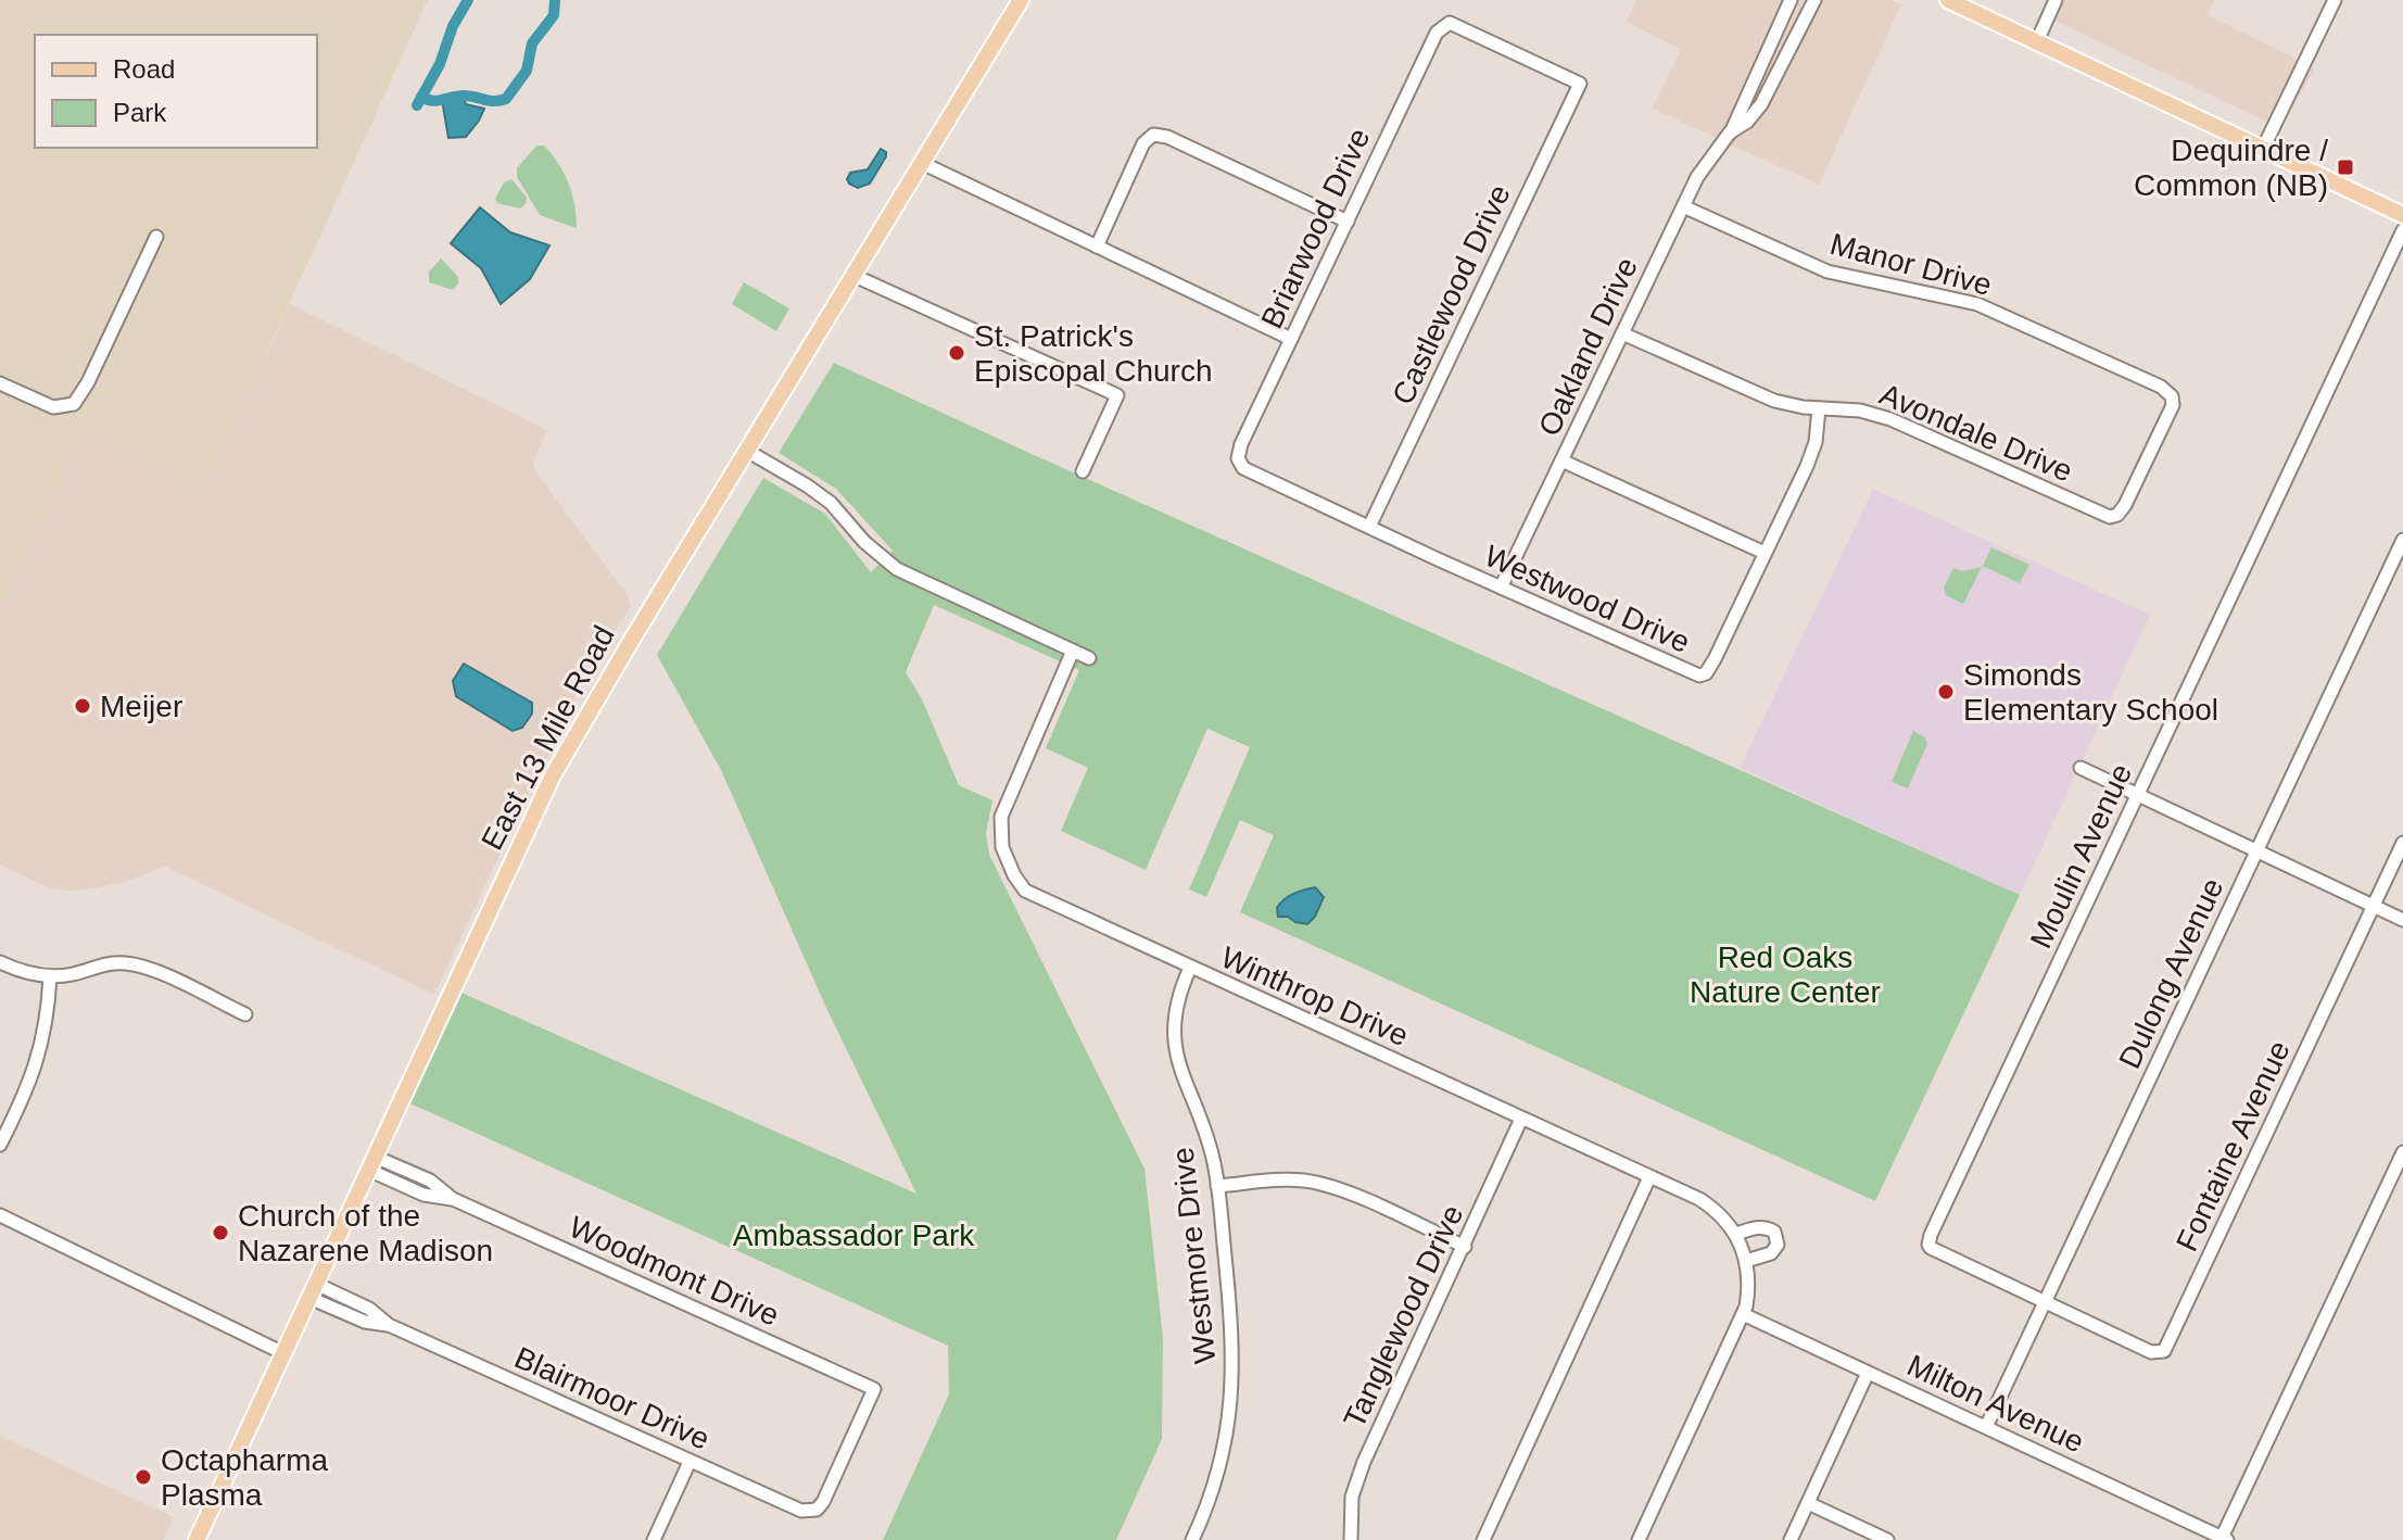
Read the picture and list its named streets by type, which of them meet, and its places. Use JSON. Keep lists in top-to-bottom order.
{
  "streets": {
    "main road": ["East 13 Mile Road"],
    "street": [
      "Briarwood Drive",
      "Manor Drive",
      "Castlewood Drive",
      "Oakland Drive",
      "Avondale Drive",
      "Westwood Drive",
      "Moulin Avenue",
      "Dulong Avenue",
      "Winthrop Drive",
      "Fontaine Avenue",
      "Westmore Drive",
      "Woodmont Drive",
      "Tanglewood Drive",
      "Blairmoor Drive",
      "Milton Avenue"
    ]
  },
  "crossings": [
    ["Briarwood Drive", "Castlewood Drive"],
    ["Briarwood Drive", "Westwood Drive"],
    ["Manor Drive", "Oakland Drive"],
    ["Manor Drive", "Avondale Drive"],
    ["Castlewood Drive", "Westwood Drive"],
    ["Oakland Drive", "Avondale Drive"],
    ["Oakland Drive", "Westwood Drive"],
    ["Avondale Drive", "Westwood Drive"],
    ["East 13 Mile Road", "Woodmont Drive"],
    ["East 13 Mile Road", "Blairmoor Drive"],
    ["Moulin Avenue", "Dulong Avenue"],
    ["Moulin Avenue", "Fontaine Avenue"],
    ["Dulong Avenue", "Fontaine Avenue"],
    ["Dulong Avenue", "Milton Avenue"],
    ["Winthrop Drive", "Westmore Drive"],
    ["Winthrop Drive", "Tanglewood Drive"],
    ["Winthrop Drive", "Milton Avenue"],
    ["Woodmont Drive", "Blairmoor Drive"]
  ],
  "parks": ["Red Oaks Nature Center", "Ambassador Park"],
  "places": {
    "transit": ["Dequindre / Common (NB)"],
    "other": [
      "St. Patrick's Episcopal Church",
      "Simonds Elementary School",
      "Meijer",
      "Church of the Nazarene Madison",
      "Octapharma Plasma"
    ]
  },
  "legend": ["Road", "Park"]
}
